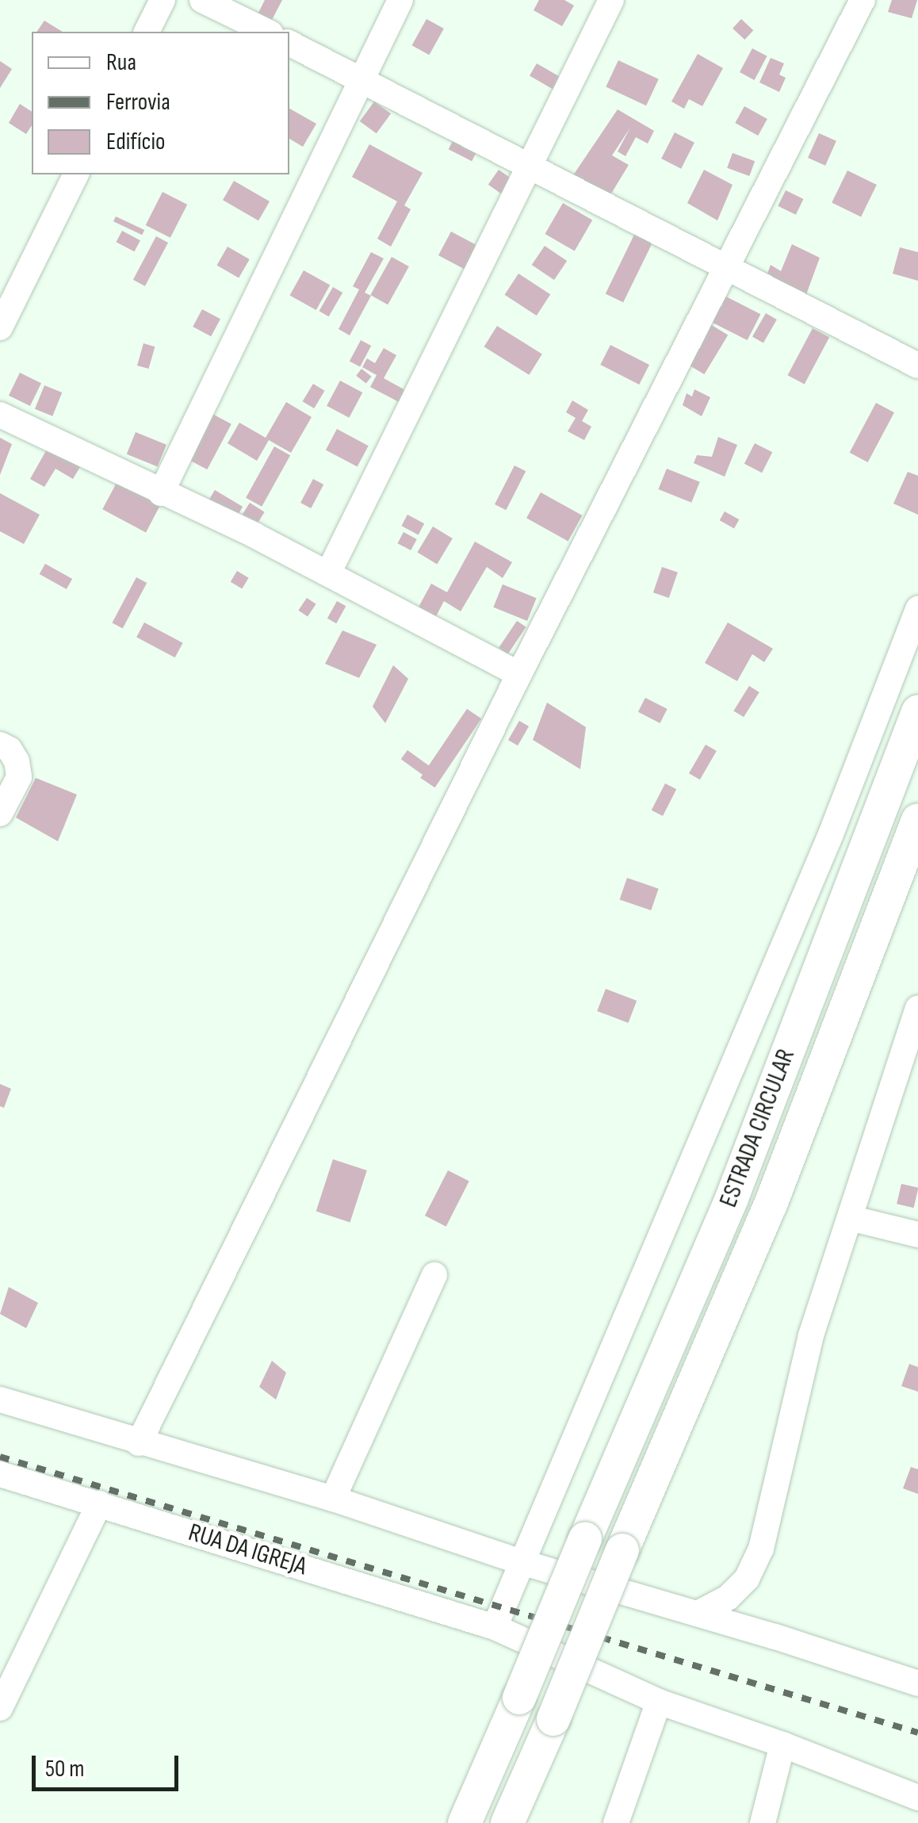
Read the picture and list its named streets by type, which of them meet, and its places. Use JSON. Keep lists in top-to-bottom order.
{
  "streets": {
    "main road": ["ESTRADA CIRCULAR"],
    "street": ["RUA DA IGREJA"]
  },
  "legend": ["Rua", "Ferrovia", "Edifício"],
  "scale_bar": "50 m"
}
